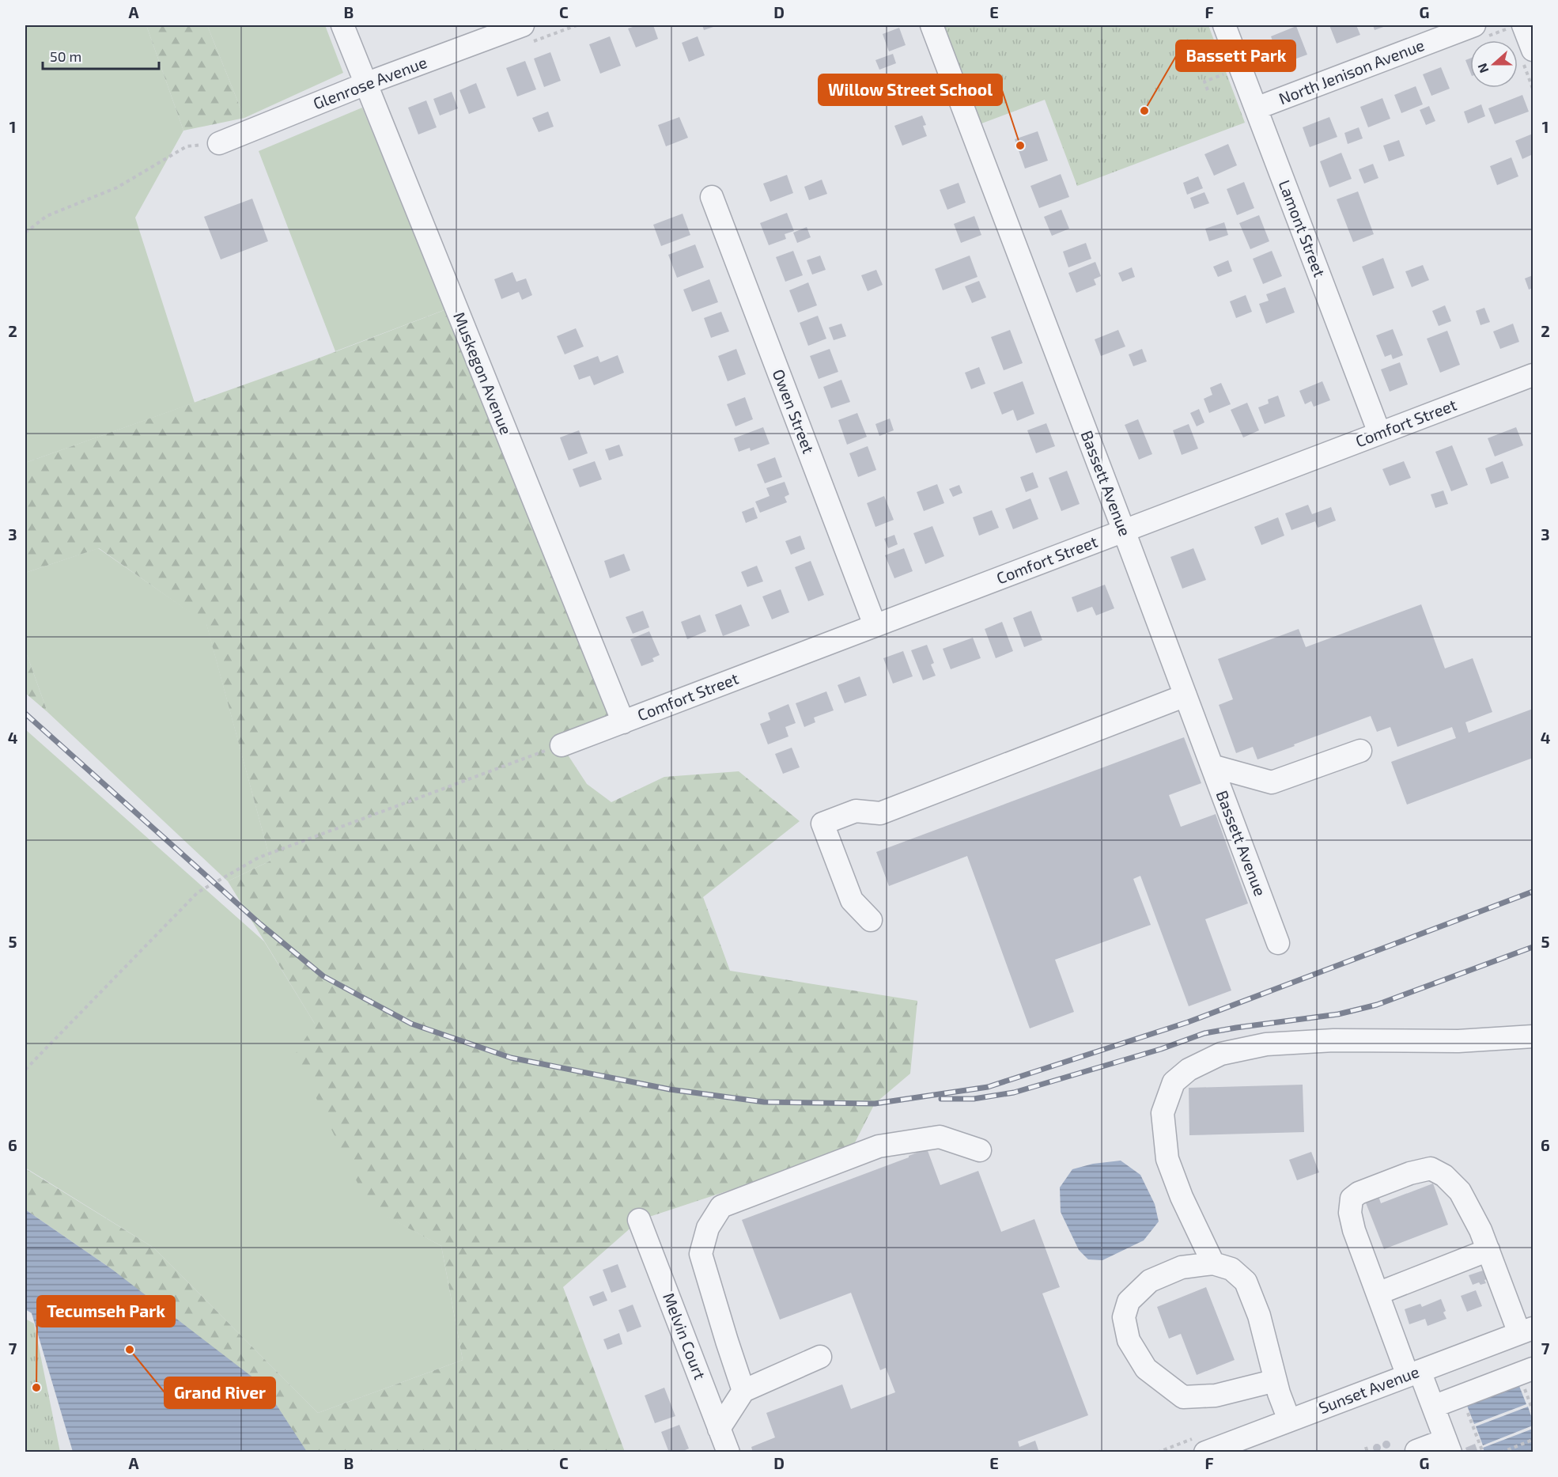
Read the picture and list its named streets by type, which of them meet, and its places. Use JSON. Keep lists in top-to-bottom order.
{
  "streets": {
    "street": [
      "North Jenison Avenue",
      "Glenrose Avenue",
      "Lamont Street",
      "Muskegon Avenue",
      "Owen Street",
      "Comfort Street",
      "Bassett Avenue",
      "Melvin Court",
      "Sunset Avenue"
    ]
  },
  "crossings": [
    ["North Jenison Avenue", "Lamont Street"],
    ["Glenrose Avenue", "Muskegon Avenue"],
    ["Lamont Street", "Comfort Street"],
    ["Muskegon Avenue", "Comfort Street"],
    ["Owen Street", "Comfort Street"],
    ["Comfort Street", "Bassett Avenue"]
  ],
  "places": [
    "Bassett Park",
    "Willow Street School",
    "Grand River",
    "Tecumseh Park"
  ],
  "scale_bar": "50 m",
  "north": "left",
  "grid": {
    "columns": [
      "A",
      "B",
      "C",
      "D",
      "E",
      "F",
      "G"
    ],
    "rows": [
      "1",
      "2",
      "3",
      "4",
      "5",
      "6",
      "7"
    ]
  }
}
